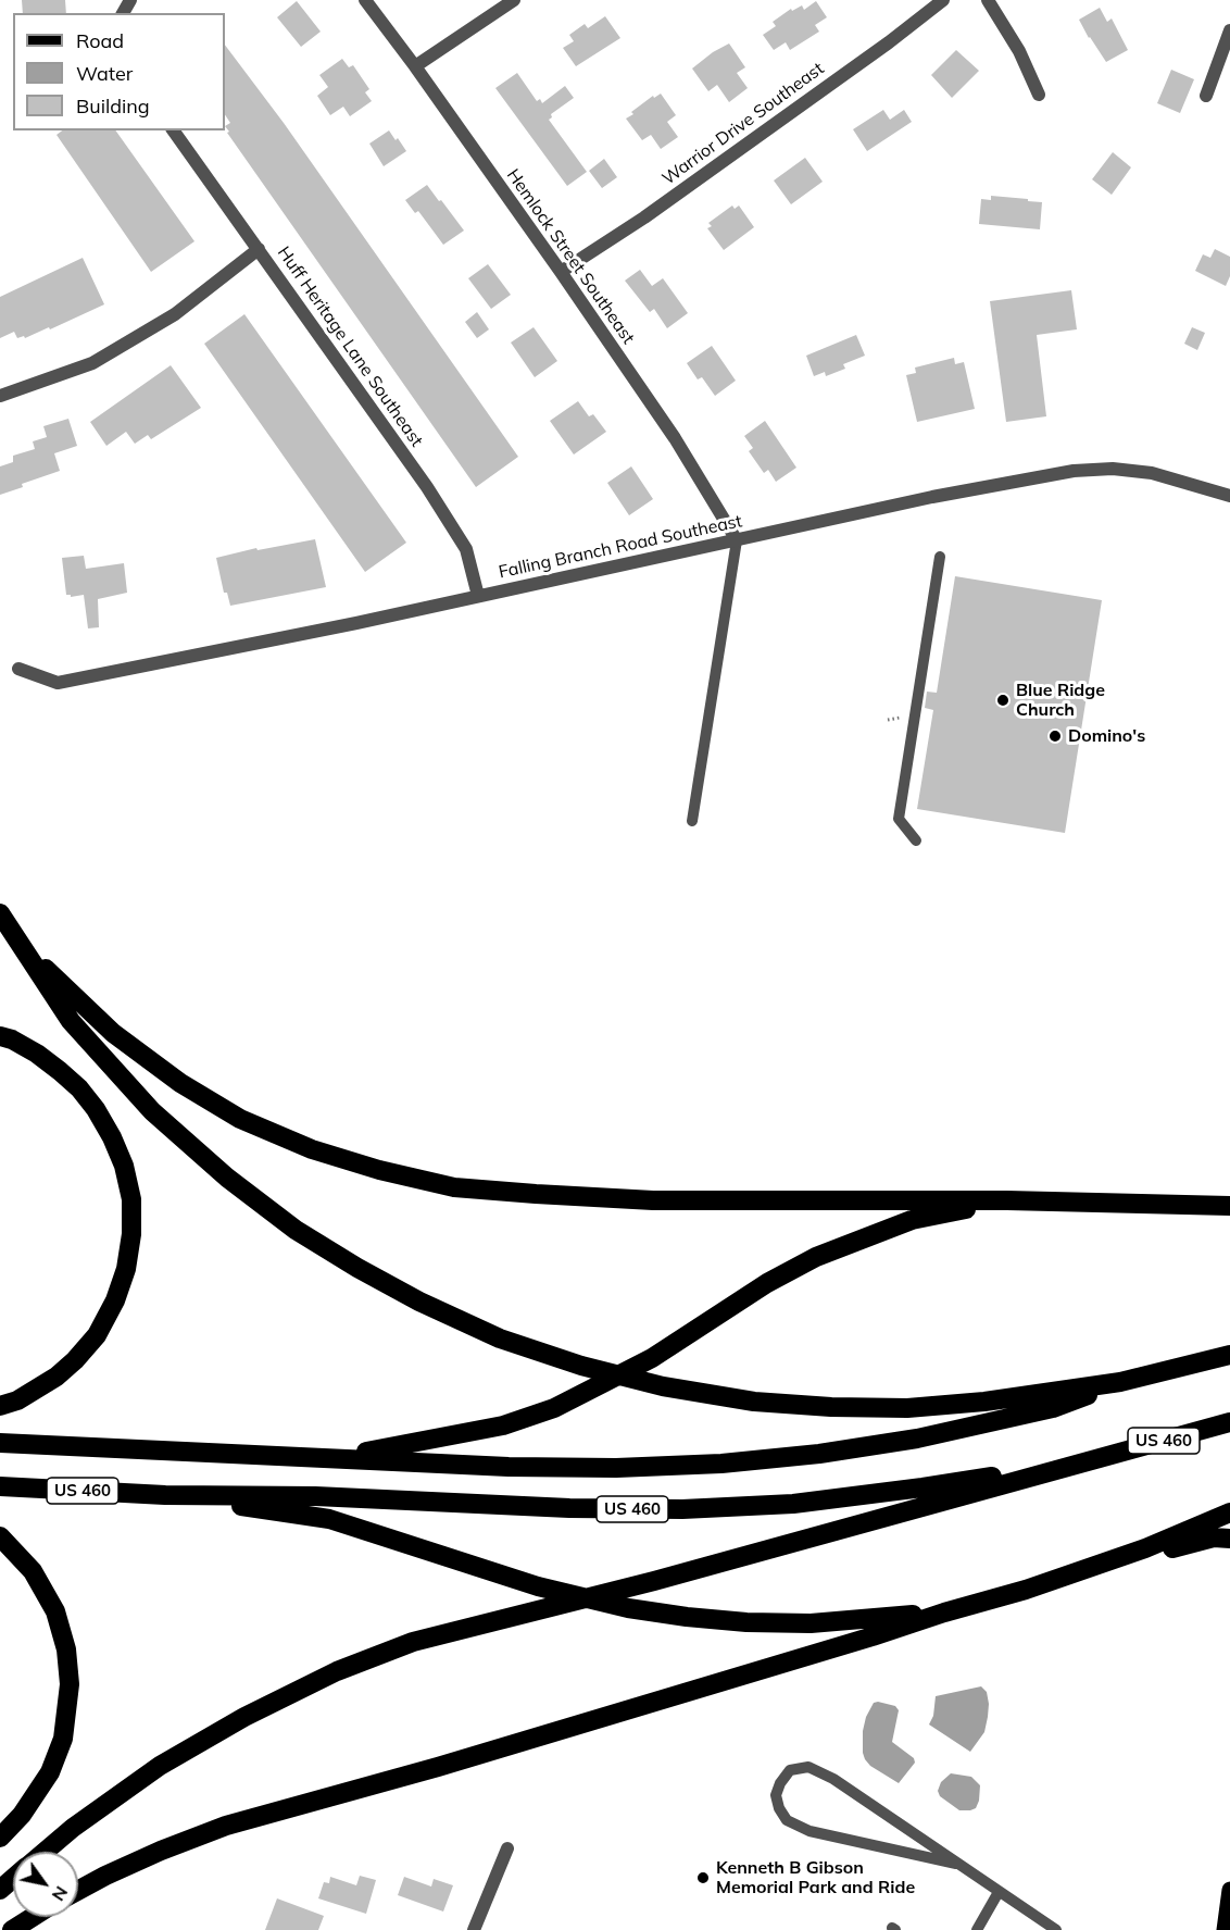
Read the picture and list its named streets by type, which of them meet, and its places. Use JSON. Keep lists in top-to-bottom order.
{
  "streets": {
    "highway": ["US 460"],
    "street": [
      "Warrior Drive Southeast",
      "Hemlock Street Southeast",
      "Huff Heritage Lane Southeast",
      "Falling Branch Road Southeast"
    ]
  },
  "crossings": [
    ["Warrior Drive Southeast", "Hemlock Street Southeast"],
    ["Hemlock Street Southeast", "Falling Branch Road Southeast"],
    ["Huff Heritage Lane Southeast", "Falling Branch Road Southeast"]
  ],
  "places": ["Blue Ridge Church", "Domino's", "Kenneth B Gibson Memorial Park and Ride"],
  "legend": ["Road", "Water", "Building"],
  "north": "bottom right"
}
